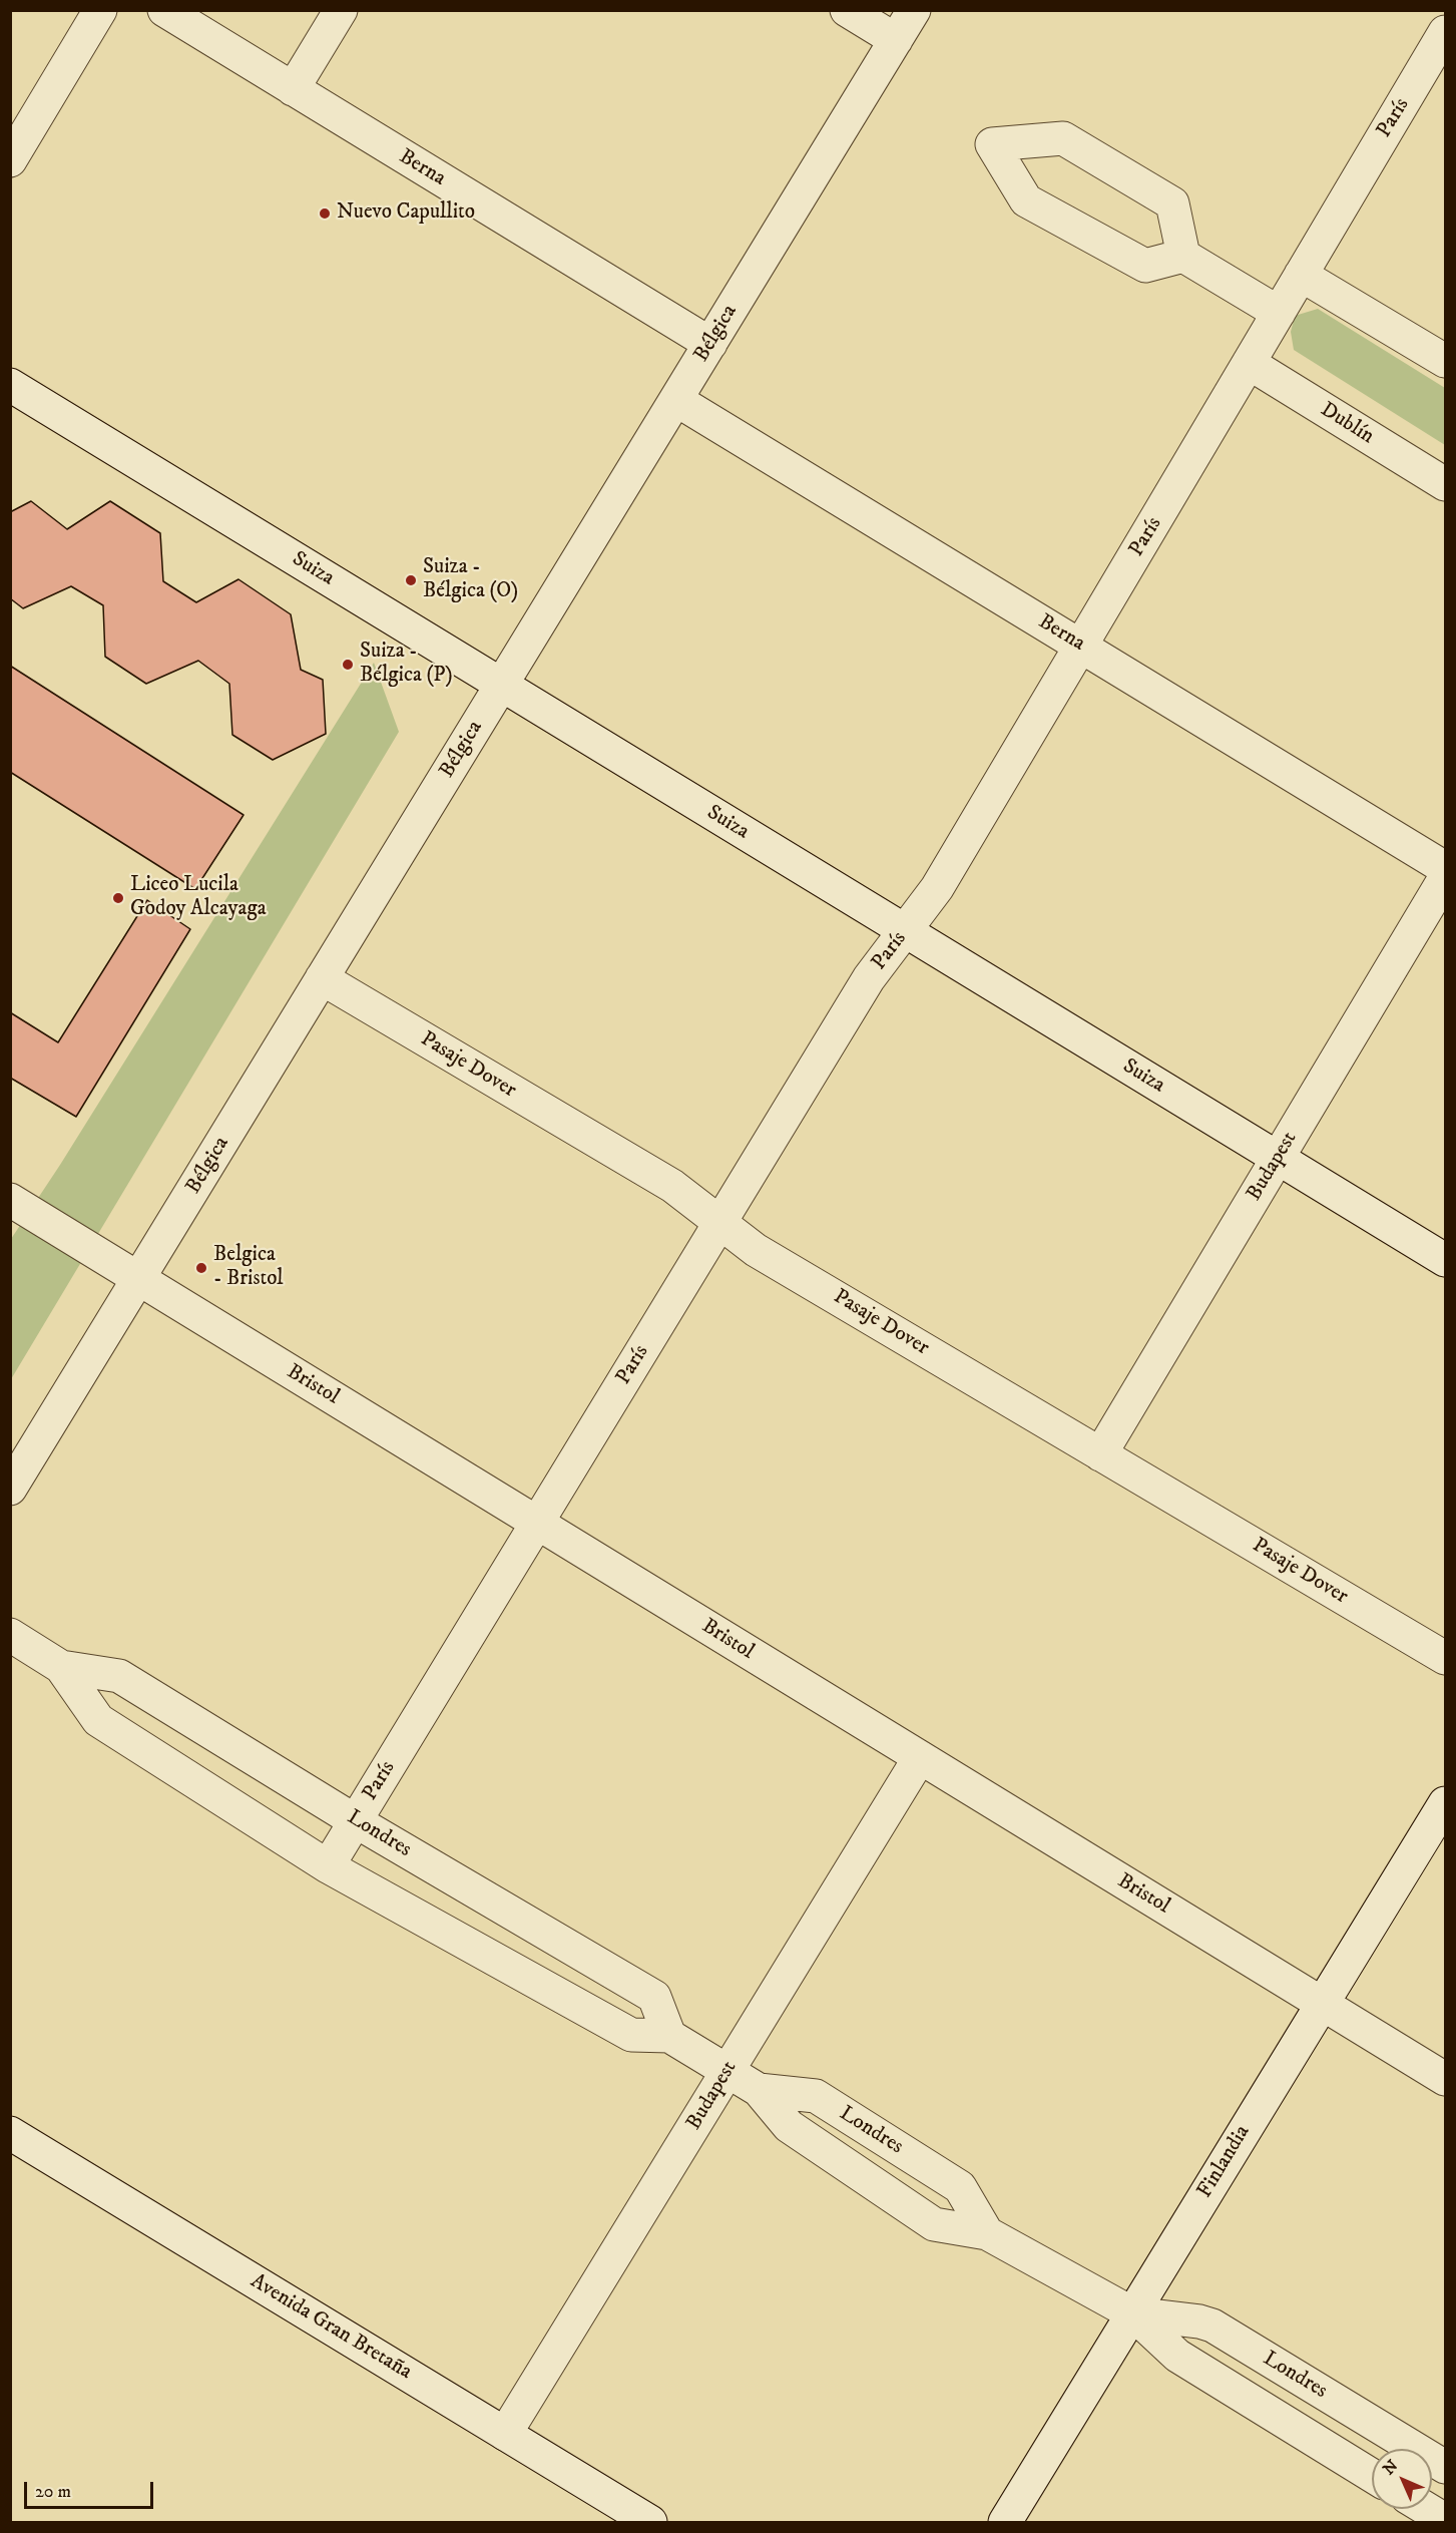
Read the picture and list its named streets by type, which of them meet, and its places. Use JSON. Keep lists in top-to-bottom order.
{
  "streets": {
    "street": [
      "París",
      "Berna",
      "Bélgica",
      "Dublín",
      "Suiza",
      "Pasaje Dover",
      "Budapest",
      "Bristol",
      "Londres",
      "Finlandia",
      "Avenida Gran Bretaña"
    ]
  },
  "crossings": [
    ["París", "Berna"],
    ["París", "Dublín"],
    ["París", "Suiza"],
    ["París", "Pasaje Dover"],
    ["París", "Bristol"],
    ["París", "Londres"],
    ["Berna", "Bélgica"],
    ["Bélgica", "Suiza"],
    ["Bélgica", "Pasaje Dover"],
    ["Bélgica", "Bristol"],
    ["Suiza", "Budapest"],
    ["Pasaje Dover", "Budapest"],
    ["Budapest", "Bristol"],
    ["Budapest", "Londres"],
    ["Budapest", "Avenida Gran Bretaña"],
    ["Bristol", "Finlandia"],
    ["Londres", "Finlandia"]
  ],
  "places": [
    "Nuevo Capullito",
    "Suiza - Bélgica (O)",
    "Suiza - Bélgica (P)",
    "Liceo Lucila Godoy Alcayaga",
    "Belgica - Bristol"
  ],
  "scale_bar": "20 m",
  "north": "top left"
}
